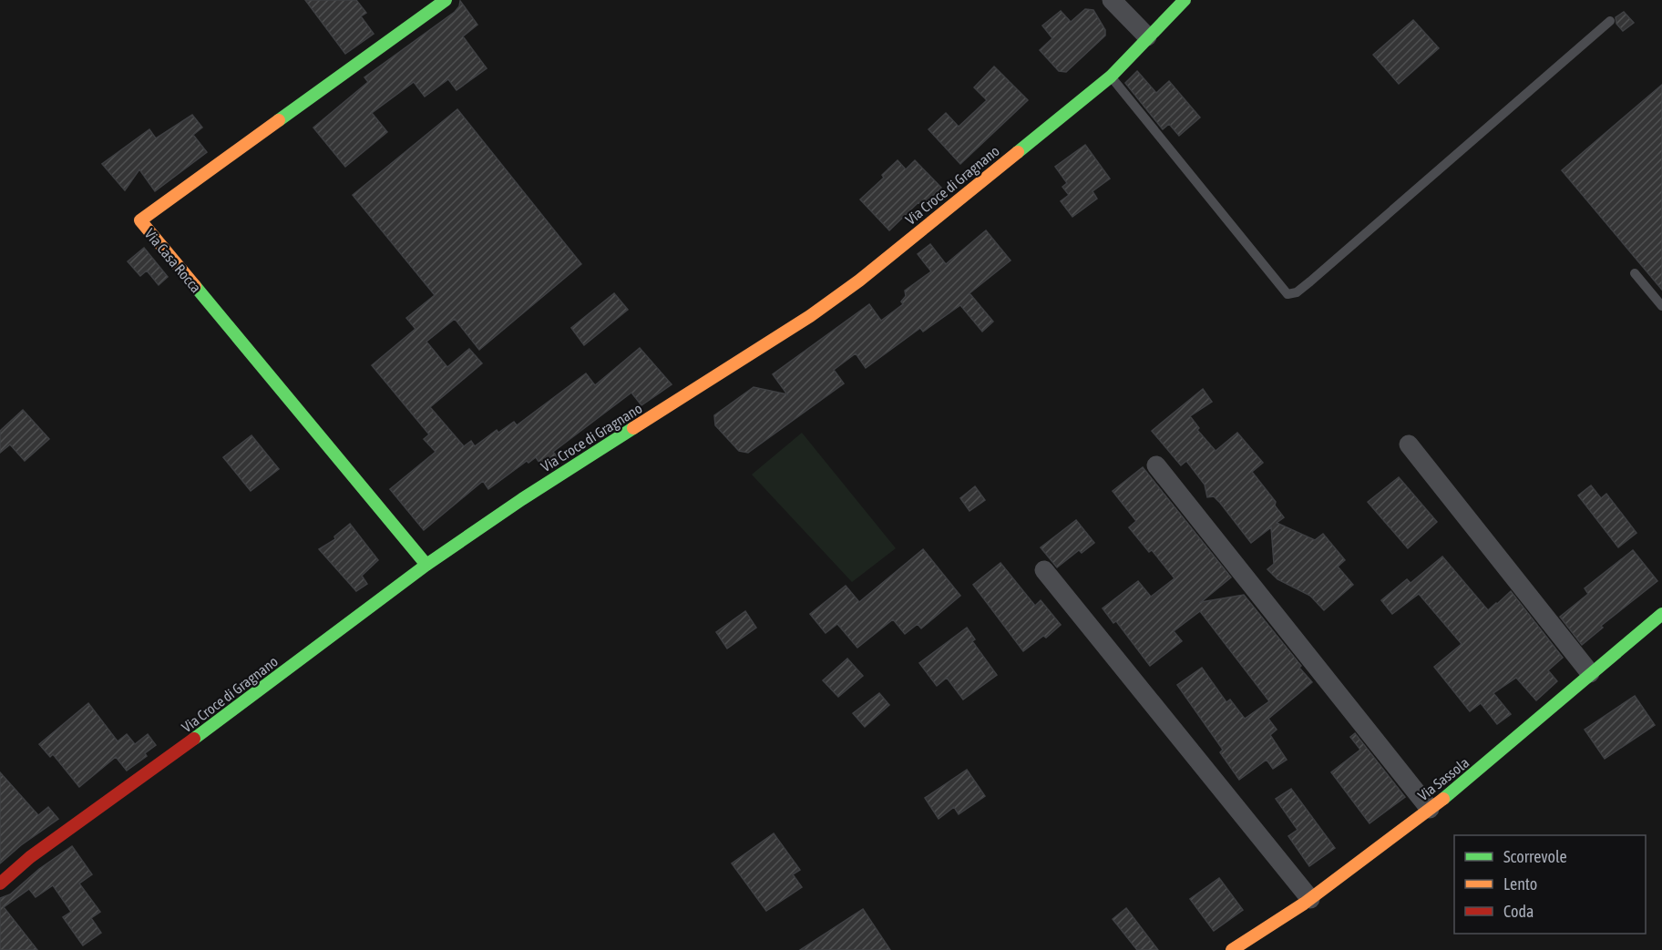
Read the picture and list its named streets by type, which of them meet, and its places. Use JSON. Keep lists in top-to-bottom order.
{
  "streets": {
    "street": ["Via Croce di Gragnano", "Via Casa Rocca", "Via Sassola"]
  },
  "crossings": [
    ["Via Croce di Gragnano", "Via Casa Rocca"]
  ],
  "legend": ["Scorrevole", "Lento", "Coda"]
}
